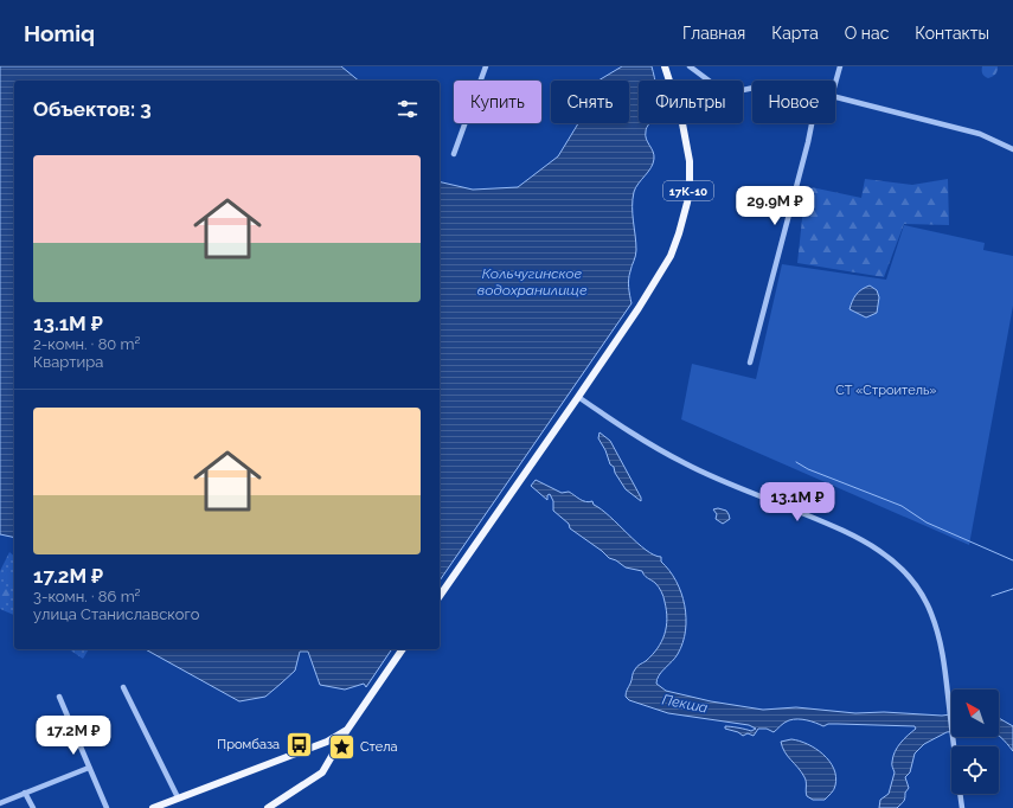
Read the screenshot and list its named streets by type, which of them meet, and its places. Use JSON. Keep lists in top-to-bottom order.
{
  "streets": {
    "main road": ["17К-10"]
  },
  "water": ["Кольчугинское водохранилище", "Пекша"],
  "parks": ["СТ «Строитель»"],
  "places": {
    "bus stop": ["Промбаза"],
    "place": ["Стела"]
  },
  "north": "top left",
  "page": {
    "header": "Homiq",
    "nav": [
      "Главная",
      "Карта",
      "О нас",
      "Контакты"
    ],
    "chip": [
      "Купить",
      "Снять",
      "Фильтры",
      "Новое"
    ],
    "heading": "Объектов: 3",
    "list": [
      {
        "name": "13.1M ₽",
        "note": "2-комн. · 80 m² · Квартира"
      },
      {
        "name": "17.2M ₽",
        "note": "3-комн. · 86 m² · улица Станиславского"
      }
    ],
    "price": ["29.9M ₽", "13.1M ₽", "17.2M ₽"]
  }
}
